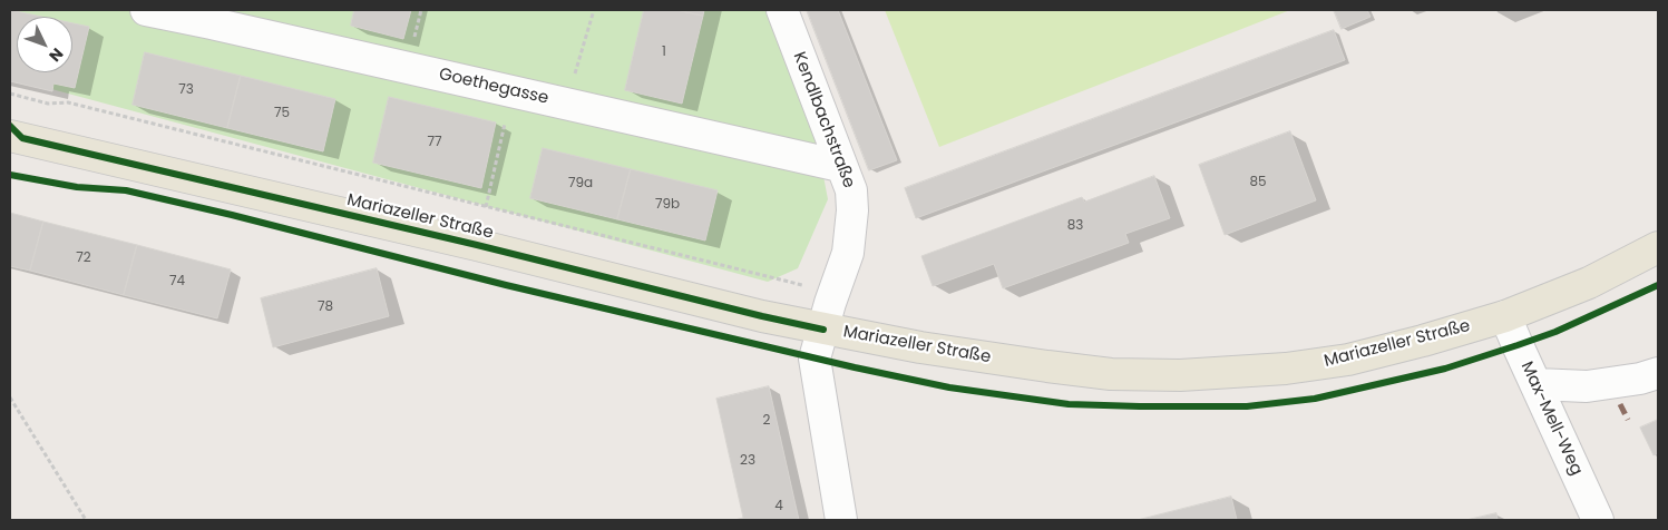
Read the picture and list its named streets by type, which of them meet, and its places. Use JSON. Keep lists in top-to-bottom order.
{
  "streets": {
    "main road": ["Mariazeller Straße"],
    "street": ["Goethegasse", "Kendlbachstraße", "Max-Mell-Weg"]
  },
  "crossings": [
    ["Goethegasse", "Kendlbachstraße"],
    ["Kendlbachstraße", "Mariazeller Straße"],
    ["Mariazeller Straße", "Max-Mell-Weg"]
  ],
  "house_numbers": [
    "1",
    "73",
    "75",
    "77",
    "85",
    "79a",
    "79b",
    "83",
    "72",
    "74",
    "78",
    "2",
    "23",
    "4"
  ],
  "north": "bottom right"
}
